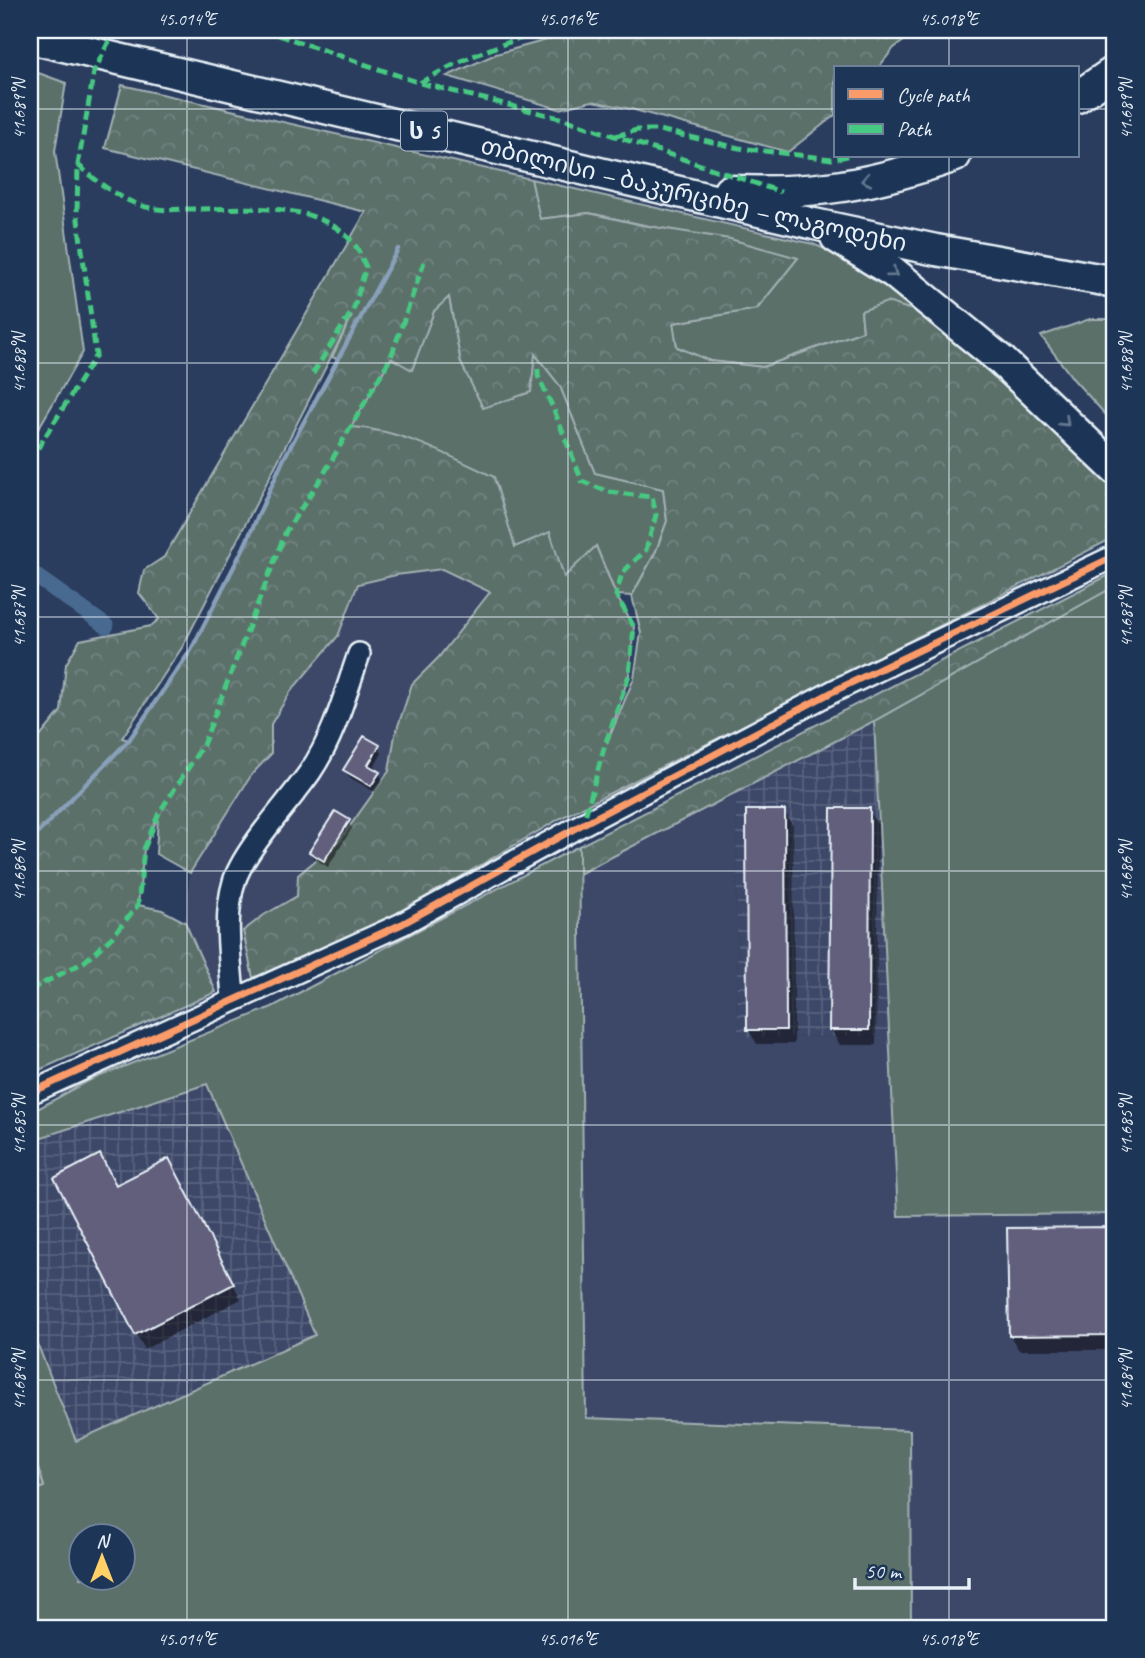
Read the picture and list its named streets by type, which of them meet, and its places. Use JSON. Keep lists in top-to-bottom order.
{
  "streets": {
    "highway": ["ს 5", "თბილისი — ბაკურციხე — ლაგოდეხი"]
  },
  "legend": ["Cycle path", "Path"],
  "scale_bar": "50 m",
  "north": "top",
  "coordinates": [
    "45.014°E",
    "45.016°E",
    "45.018°E",
    "41.689°N",
    "41.688°N",
    "41.687°N",
    "41.686°N",
    "41.685°N",
    "41.684°N"
  ]
}
